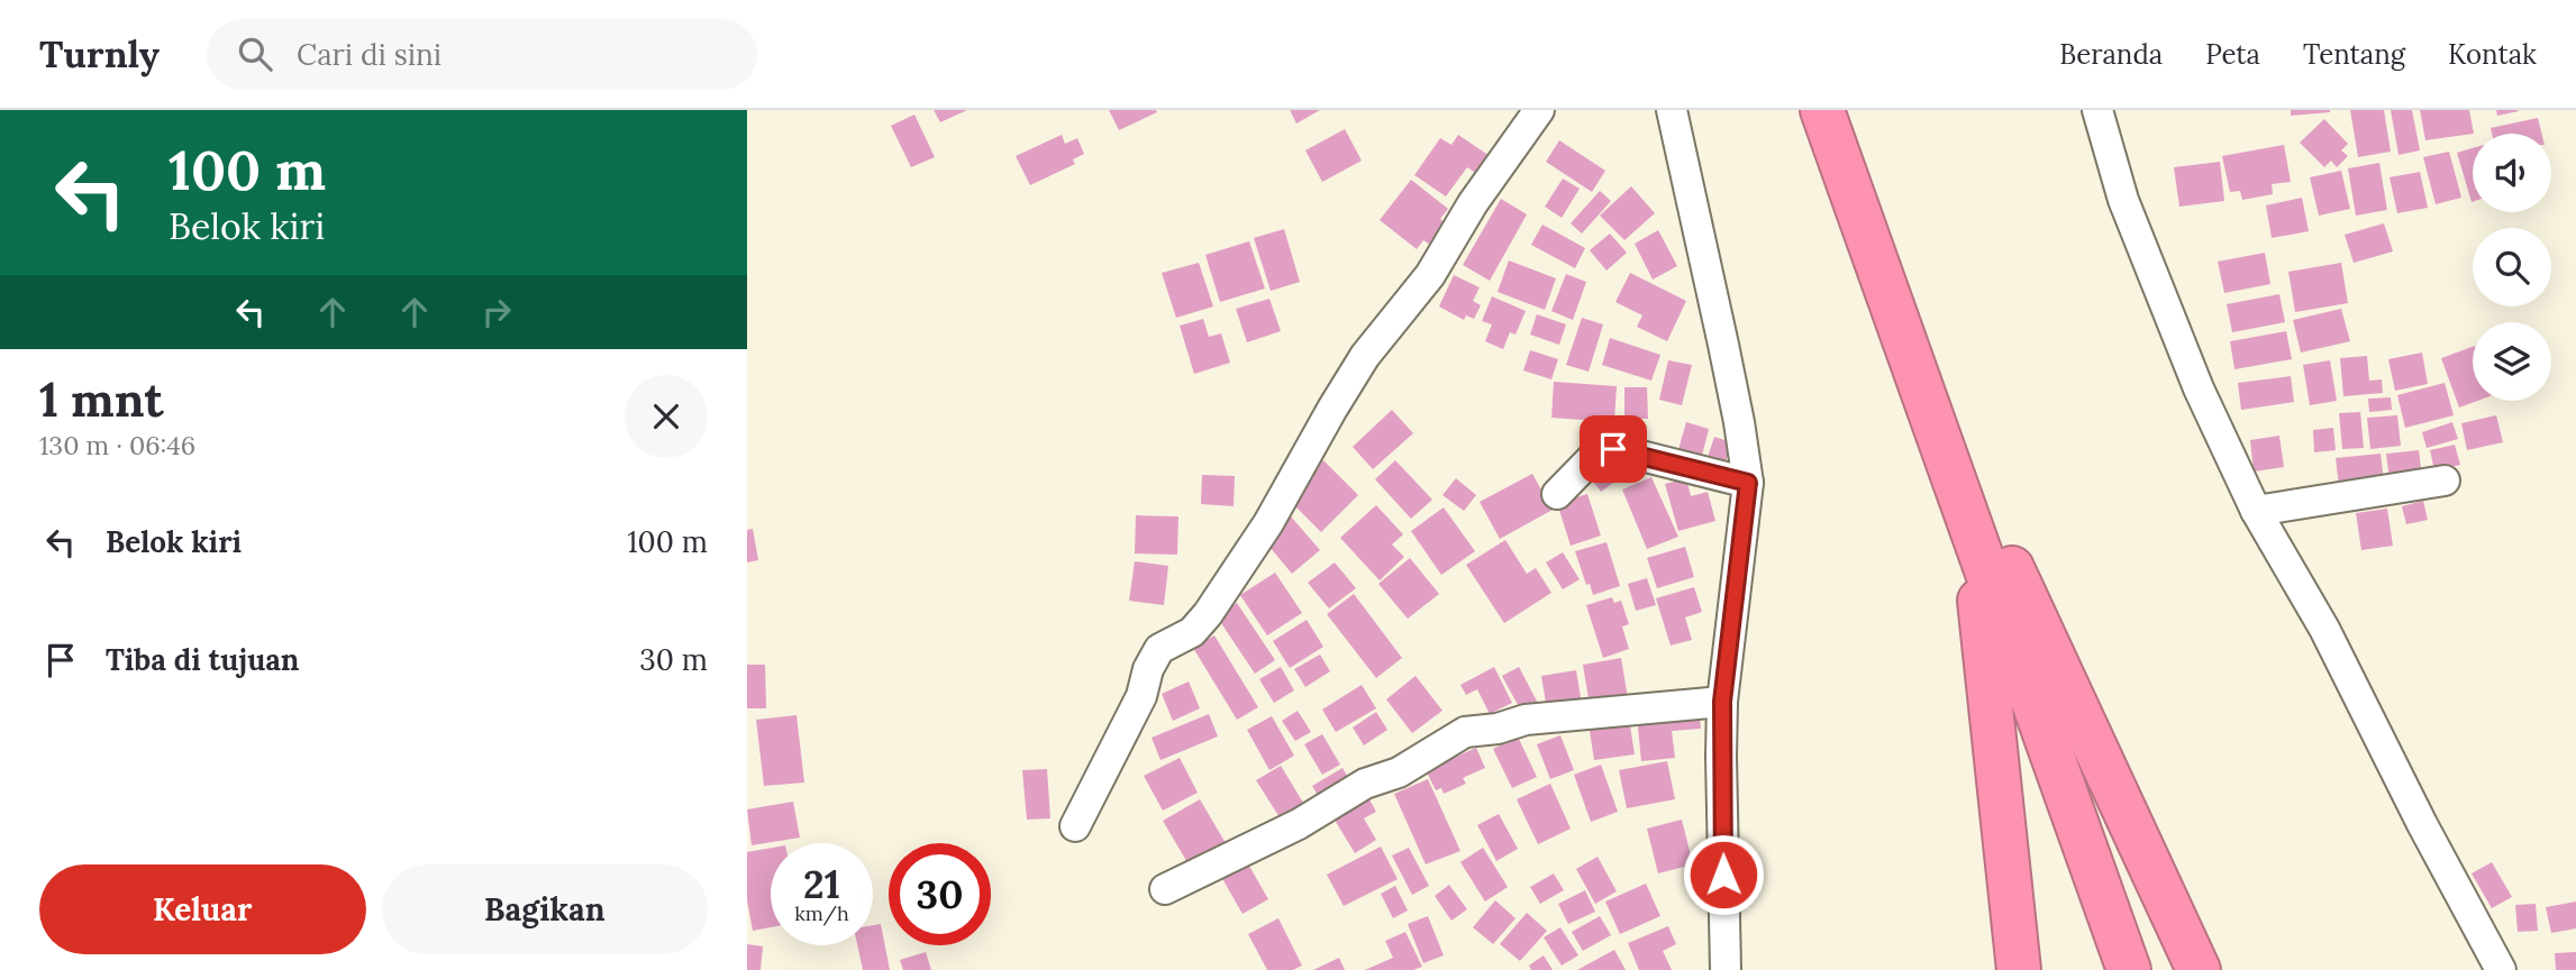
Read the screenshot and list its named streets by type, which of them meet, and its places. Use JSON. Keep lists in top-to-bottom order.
{
  "page": {
    "header": "Turnly",
    "search": "Cari di sini",
    "nav": [
      "Beranda",
      "Peta",
      "Tentang",
      "Kontak"
    ],
    "turn": ["100 m", "Belok kiri"],
    "heading": ["1 mnt", "130 m · 06:46"],
    "list": [
      {
        "name": "Belok kiri",
        "value": "100 m"
      },
      {
        "name": "Tiba di tujuan",
        "value": "30 m"
      }
    ],
    "speed": "21 km/h",
    "limit": "30",
    "buttons": ["Keluar", "Bagikan"]
  }
}
